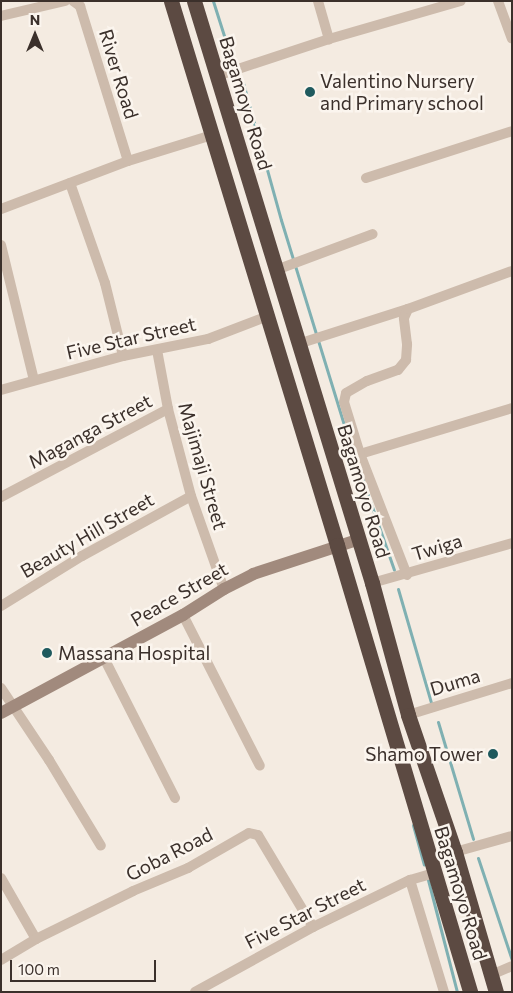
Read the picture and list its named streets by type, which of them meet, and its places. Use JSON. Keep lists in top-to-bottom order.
{
  "streets": {
    "highway": ["Bagamoyo Road"],
    "street": [
      "River Road",
      "Five Star Street",
      "Maganga Street",
      "Majimaji Street",
      "Beauty Hill Street",
      "Twiga",
      "Peace Street",
      "Duma",
      "Goba Road"
    ]
  },
  "crossings": [
    ["Bagamoyo Road", "Five Star Street"],
    ["Bagamoyo Road", "Twiga"],
    ["Bagamoyo Road", "Peace Street"],
    ["Bagamoyo Road", "Duma"],
    ["Five Star Street", "Majimaji Street"],
    ["Five Star Street", "Goba Road"],
    ["Maganga Street", "Majimaji Street"],
    ["Majimaji Street", "Beauty Hill Street"],
    ["Majimaji Street", "Peace Street"]
  ],
  "places": ["Valentino Nursery and Primary school", "Massana Hospital", "Shamo Tower"],
  "scale_bar": "100 m",
  "north": "top"
}
